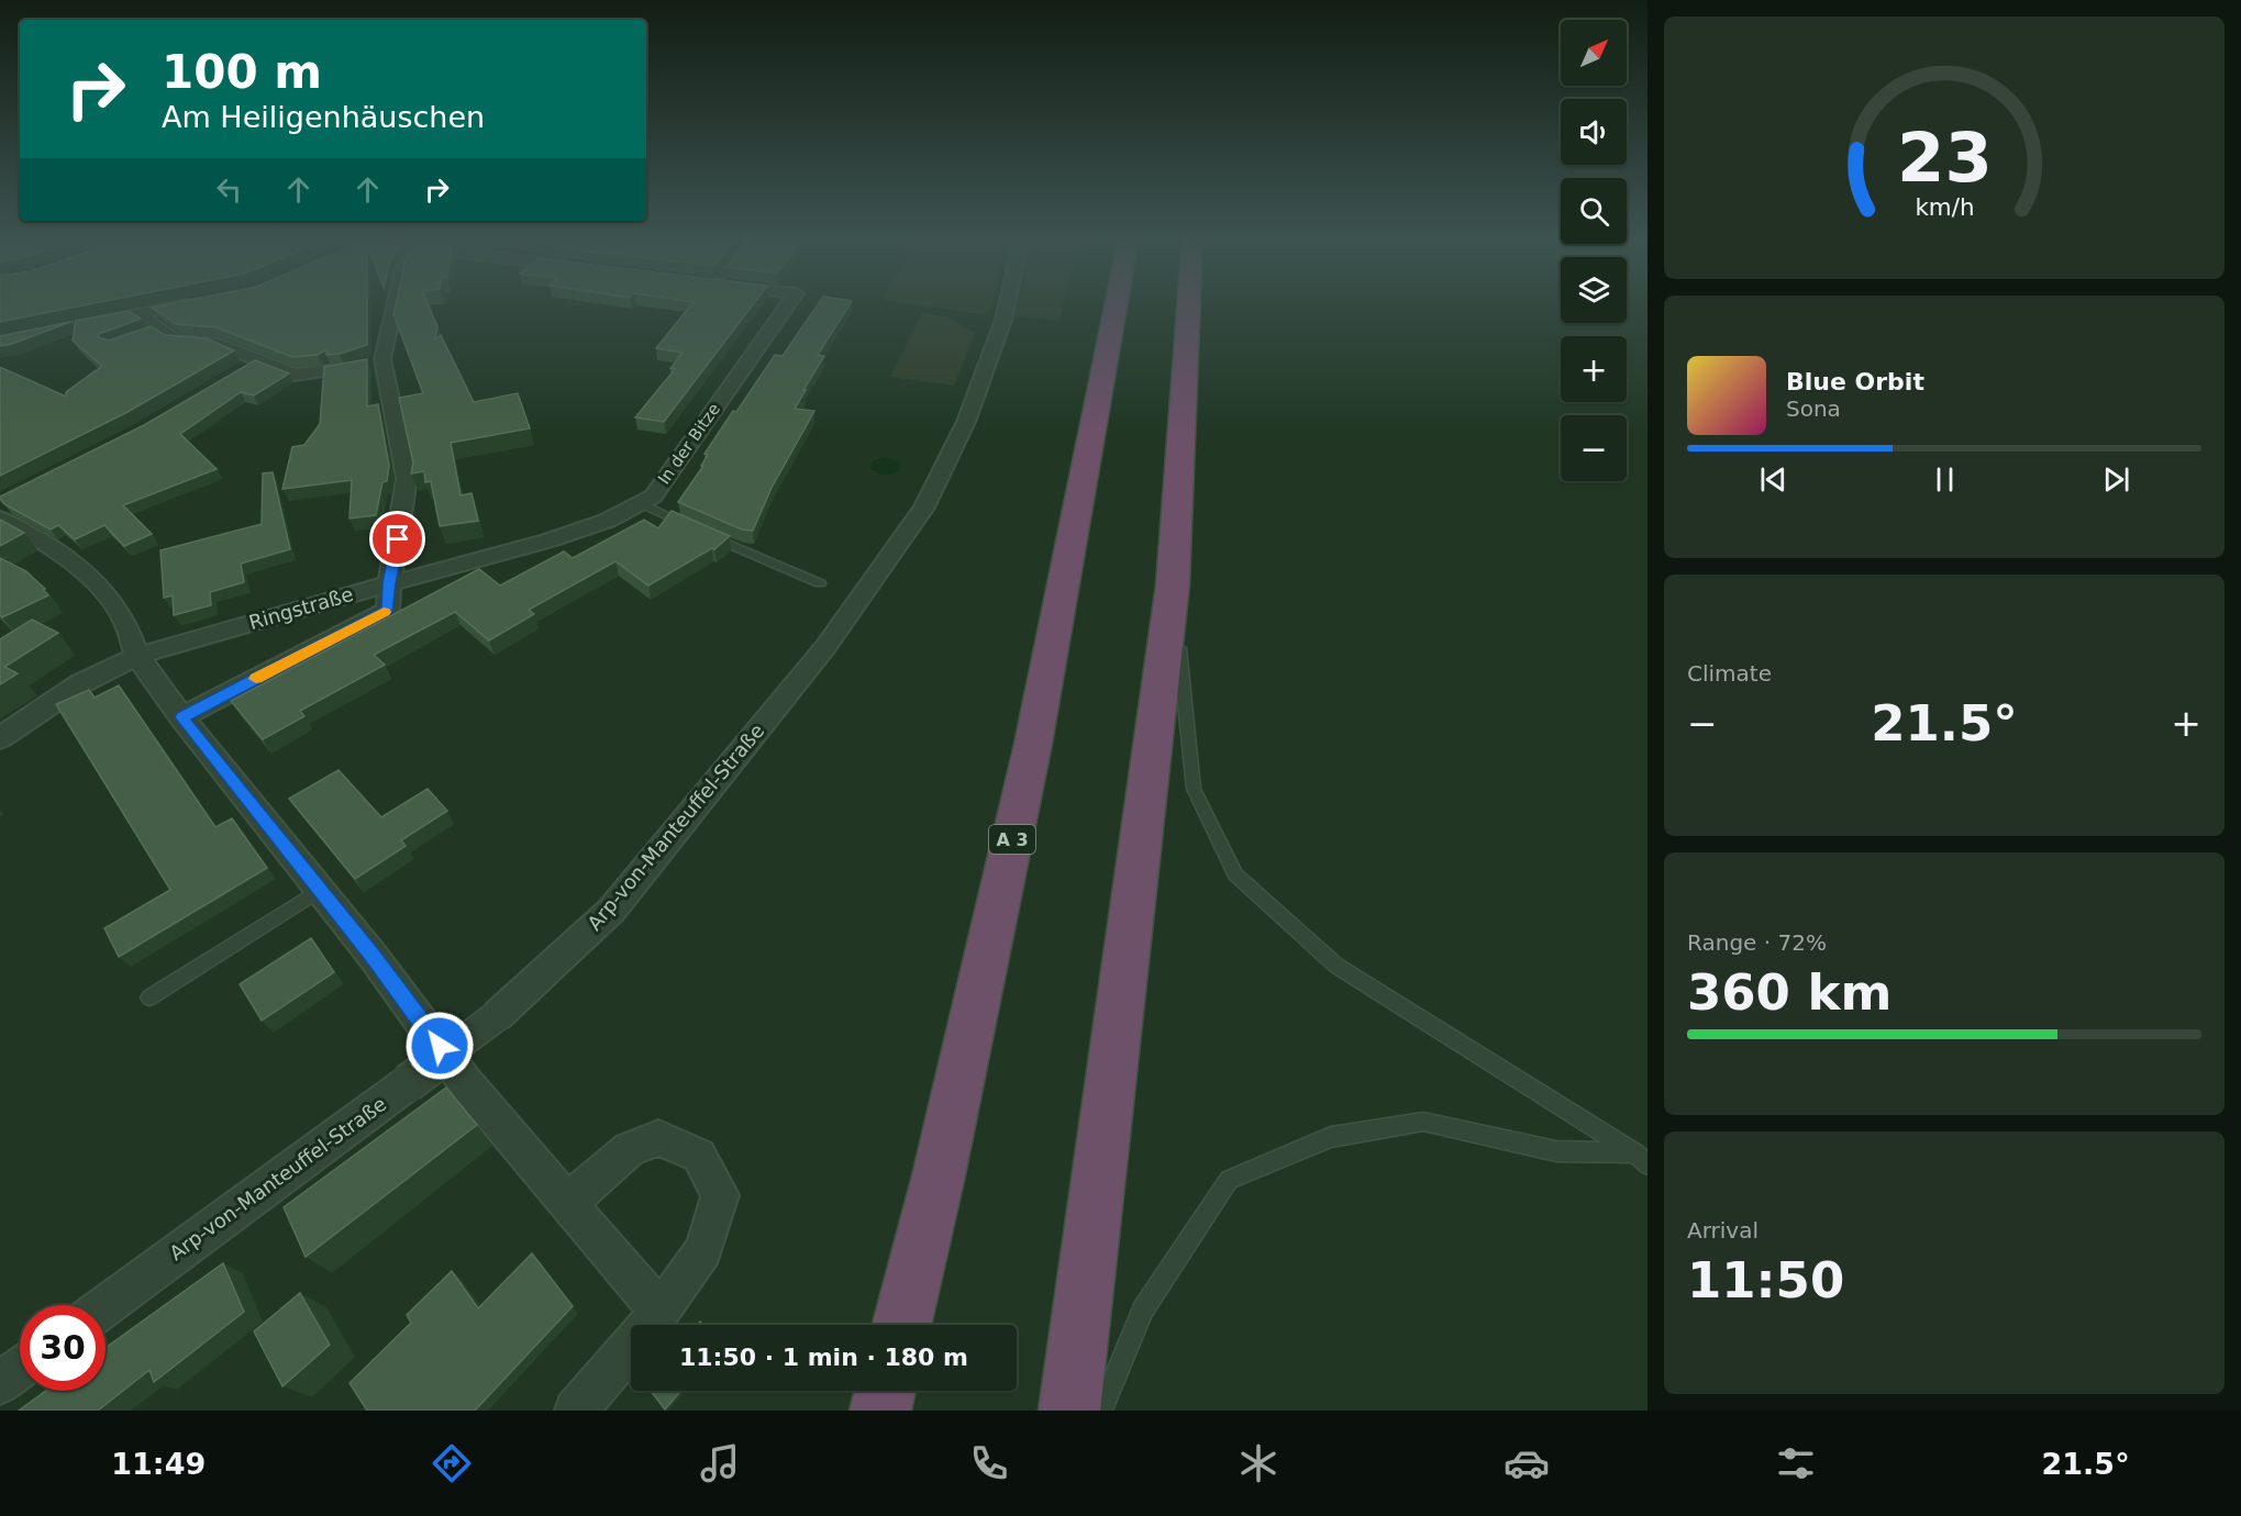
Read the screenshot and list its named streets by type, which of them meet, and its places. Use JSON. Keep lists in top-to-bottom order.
{
  "streets": {
    "highway": ["A 3"],
    "street": ["In der Bitze", "Ringstraße", "Arp-von-Manteuffel-Straße"]
  },
  "crossings": [
    ["In der Bitze", "Ringstraße"]
  ],
  "north": "top right",
  "page": {
    "map_buttons": ["+", "−"],
    "turn": ["100 m", "Am Heiligenhäuschen"],
    "song": ["Blue Orbit", "Sona"],
    "tile": [
      "Climate",
      ["Range · 72%", "360 km"],
      ["Arrival", "11:50"]
    ],
    "heat": ["−", "21.5°", "+"],
    "limit": "30",
    "trip": "11:50 · 1 min · 180 m",
    "tabs": ["11:49", "21.5°"],
    "gauge": ["23", "km/h"]
  }
}
